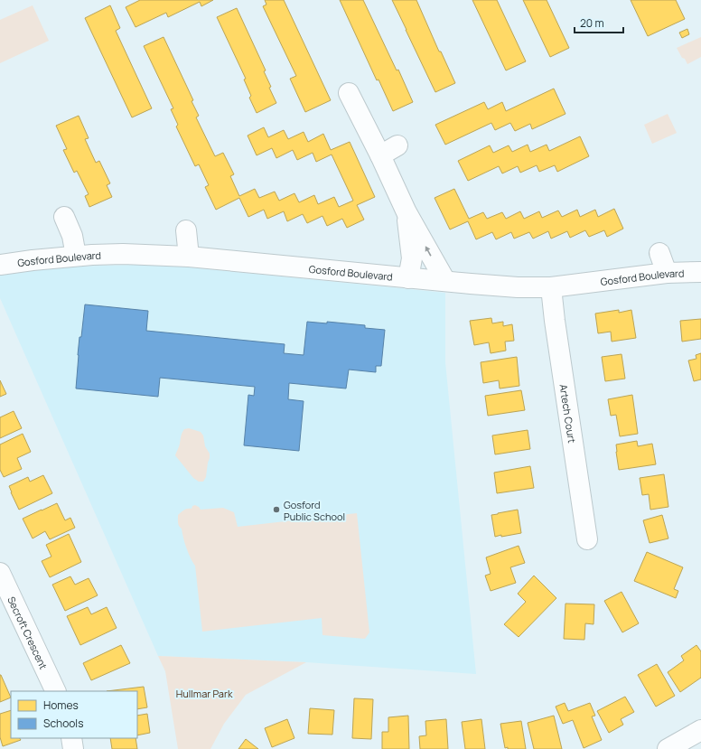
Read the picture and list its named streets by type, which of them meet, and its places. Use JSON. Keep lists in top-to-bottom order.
{
  "streets": {
    "street": ["Gosford Boulevard", "Artech Court", "Secroft Crescent"]
  },
  "crossings": [
    ["Gosford Boulevard", "Artech Court"]
  ],
  "parks": ["Hullmar Park"],
  "places": ["Gosford Public School"],
  "legend": ["Homes", "Schools"],
  "scale_bar": "20 m"
}
